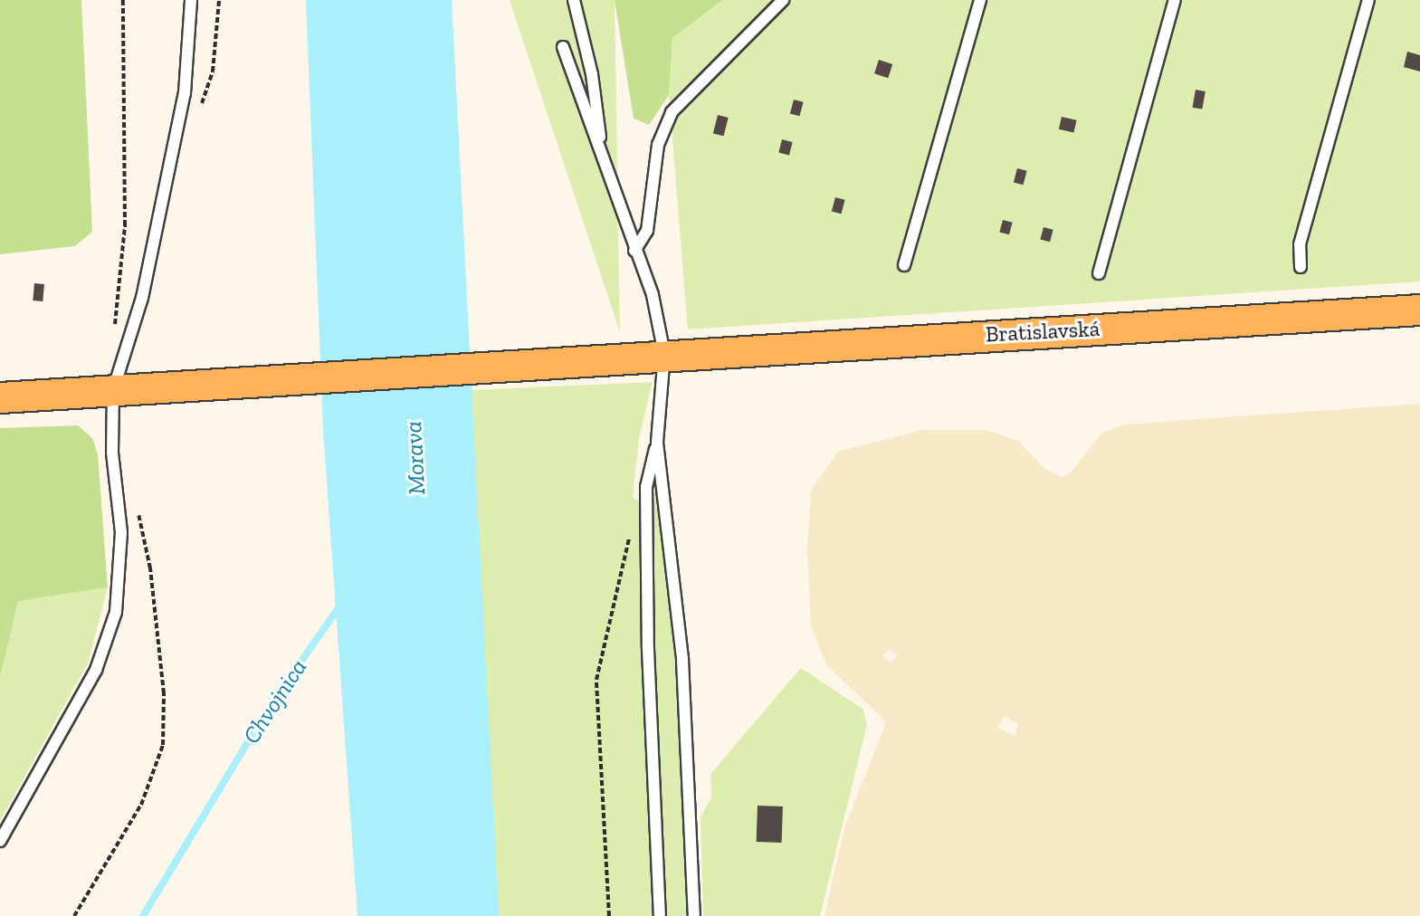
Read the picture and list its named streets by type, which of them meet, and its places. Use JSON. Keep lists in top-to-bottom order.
{
  "streets": {
    "main road": ["Bratislavská"]
  },
  "water": ["Morava", "Chvojnica"]
}
